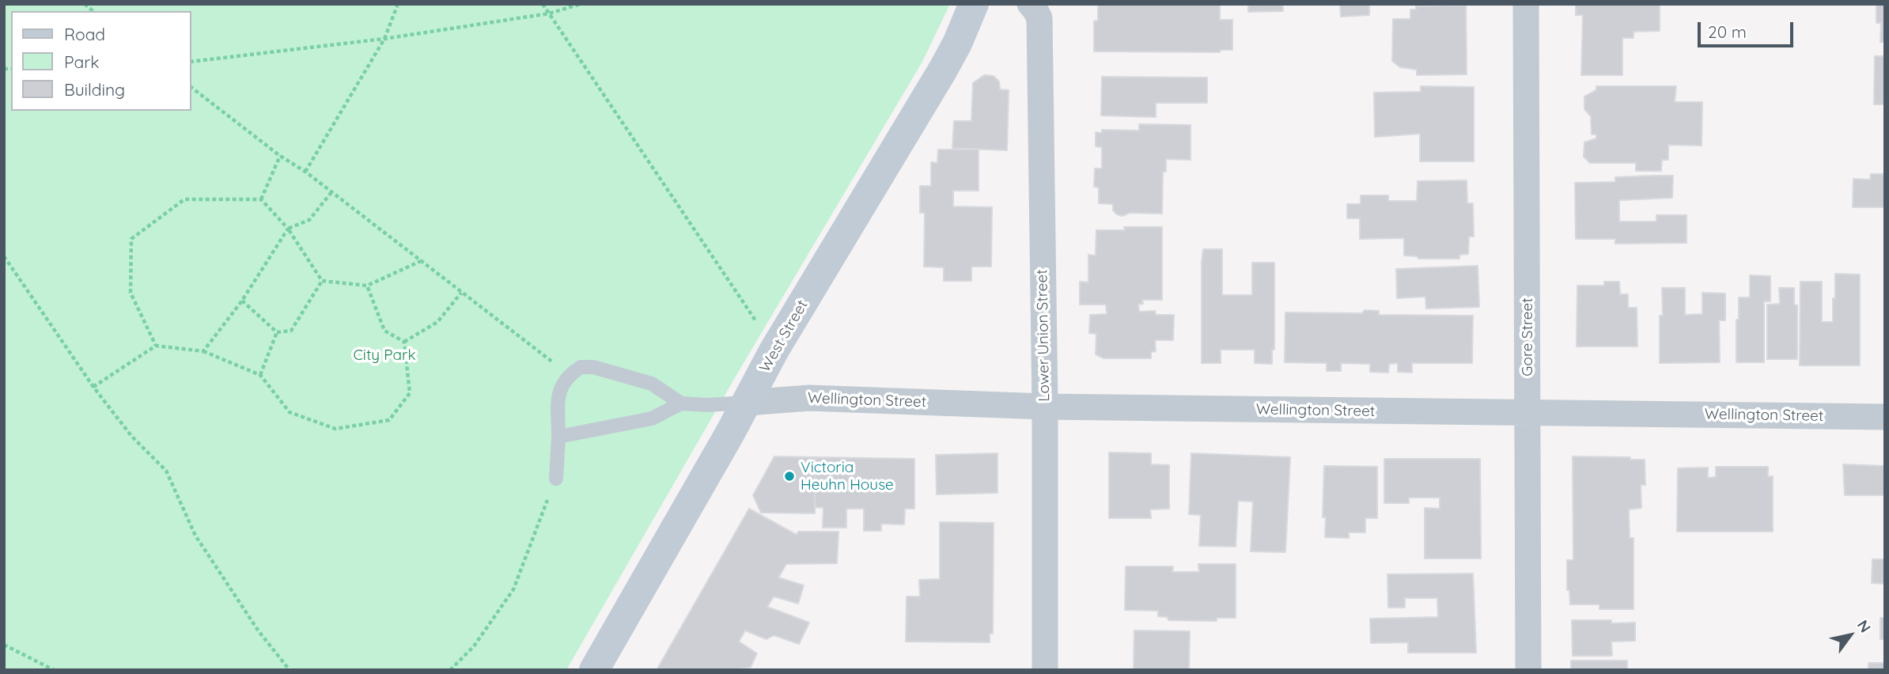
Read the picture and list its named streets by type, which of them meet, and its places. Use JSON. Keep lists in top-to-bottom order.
{
  "streets": {
    "street": [
      "Lower Union Street",
      "West Street",
      "Gore Street",
      "Wellington Street"
    ]
  },
  "crossings": [
    ["Lower Union Street", "Wellington Street"],
    ["West Street", "Wellington Street"],
    ["Gore Street", "Wellington Street"]
  ],
  "parks": ["City Park"],
  "places": ["Victoria Heuhn House"],
  "legend": ["Road", "Park", "Building"],
  "scale_bar": "20 m",
  "north": "top right"
}
